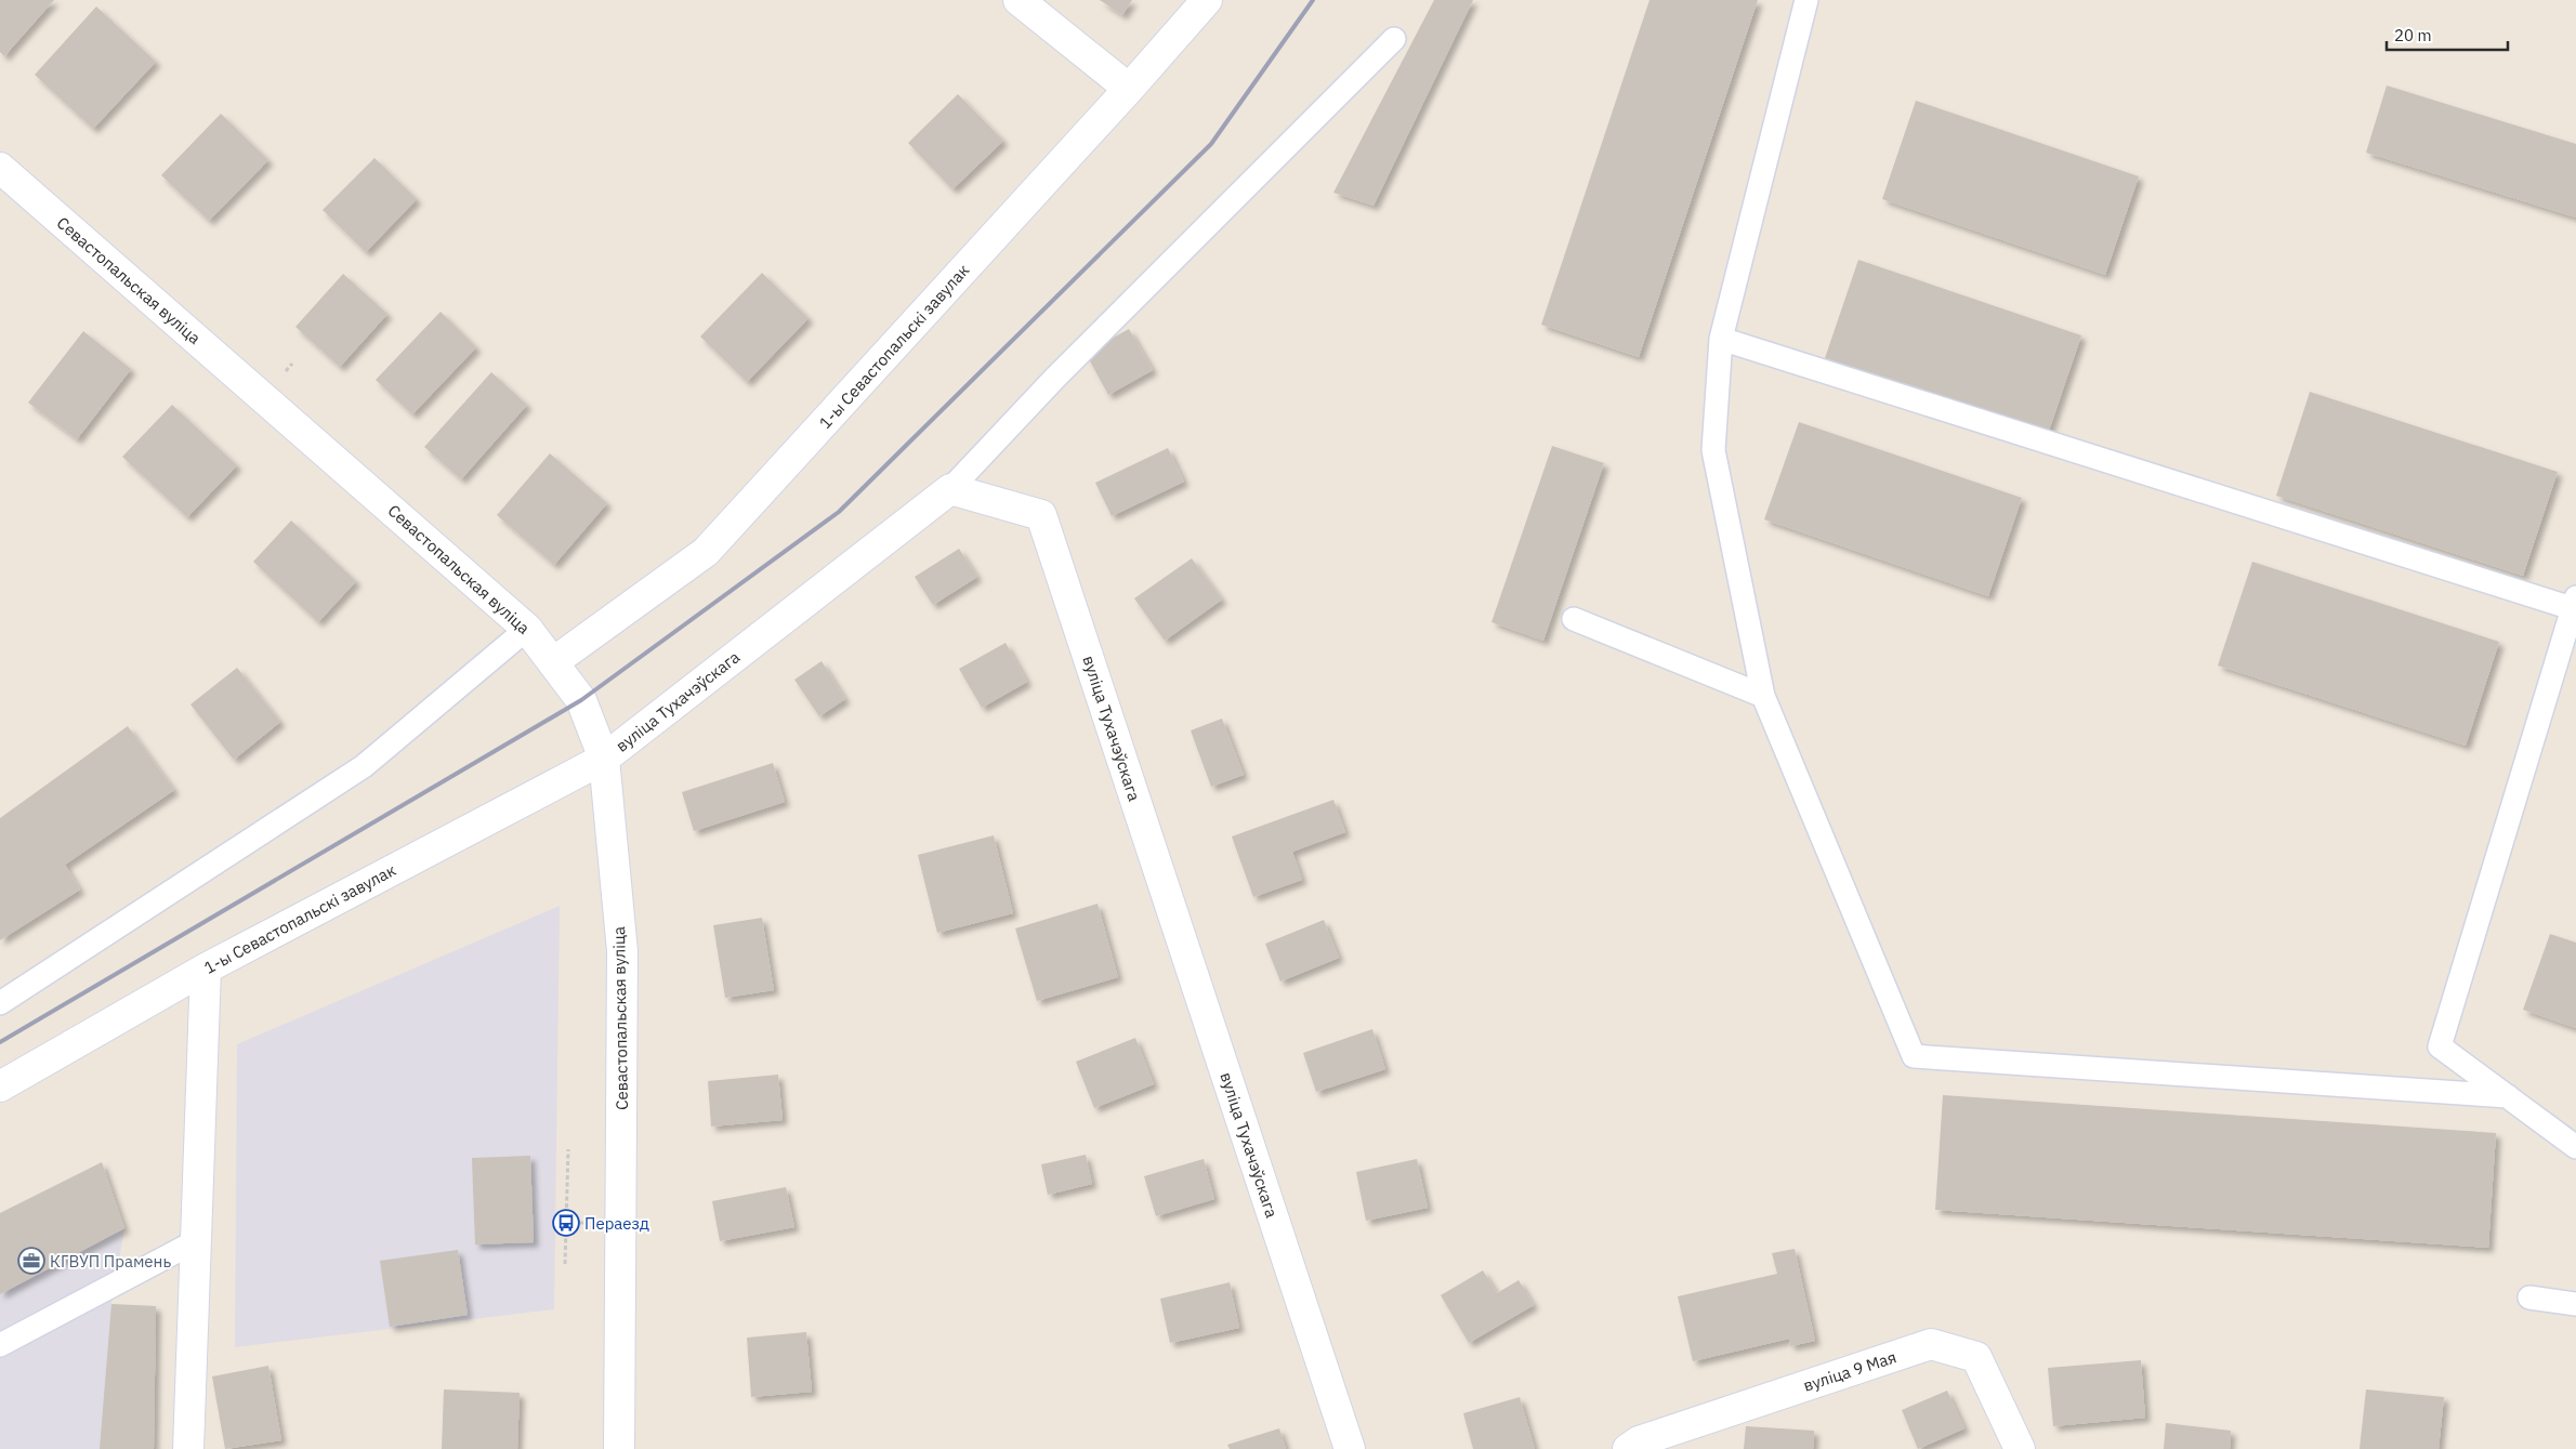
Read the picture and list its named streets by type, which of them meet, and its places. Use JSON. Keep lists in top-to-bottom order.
{
  "streets": {
    "street": [
      "Севастопальская вуліца",
      "1-ы Севастопальскі завулак",
      "вуліца Тухачэўскага",
      "вуліца 9 Мая"
    ]
  },
  "crossings": [
    ["Севастопальская вуліца", "1-ы Севастопальскі завулак"],
    ["Севастопальская вуліца", "вуліца Тухачэўскага"],
    ["1-ы Севастопальскі завулак", "вуліца Тухачэўскага"]
  ],
  "places": {
    "bus stop": ["Пераезд"],
    "office": ["КГВУП Прамень"]
  },
  "scale_bar": "20 m"
}
